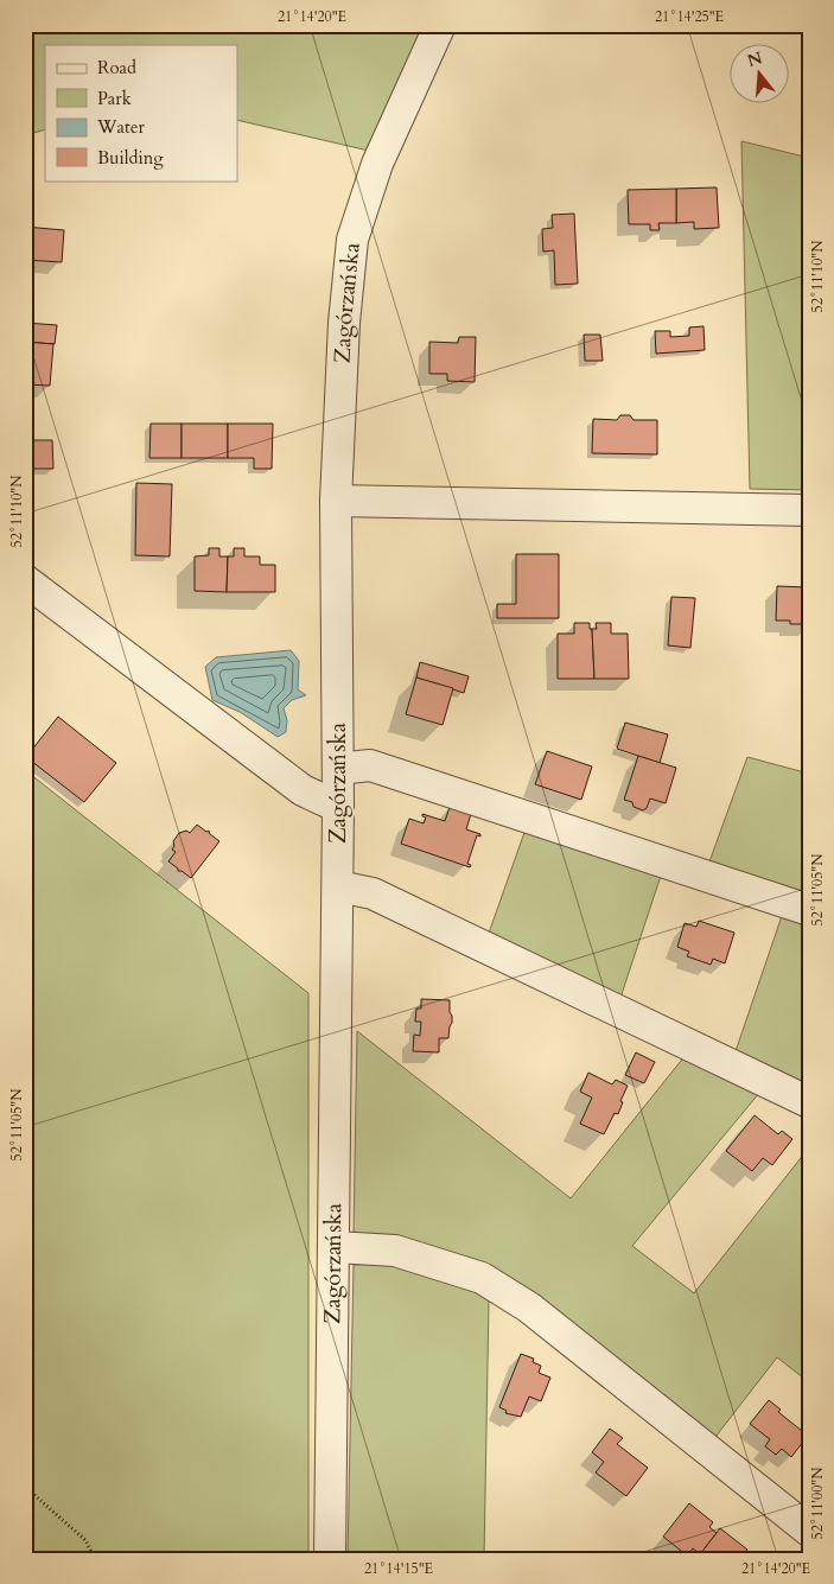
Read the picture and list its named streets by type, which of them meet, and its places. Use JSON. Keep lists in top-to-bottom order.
{
  "streets": {
    "street": ["Zagórzańska"]
  },
  "legend": [
    "Road",
    "Park",
    "Water",
    "Building"
  ],
  "north": "top",
  "coordinates": [
    "21°14'20\"E",
    "21°14'25\"E",
    "52°11'10\"N",
    "52°11'05\"N",
    "52°11'00\"N",
    "21°14'15\"E"
  ]
}
